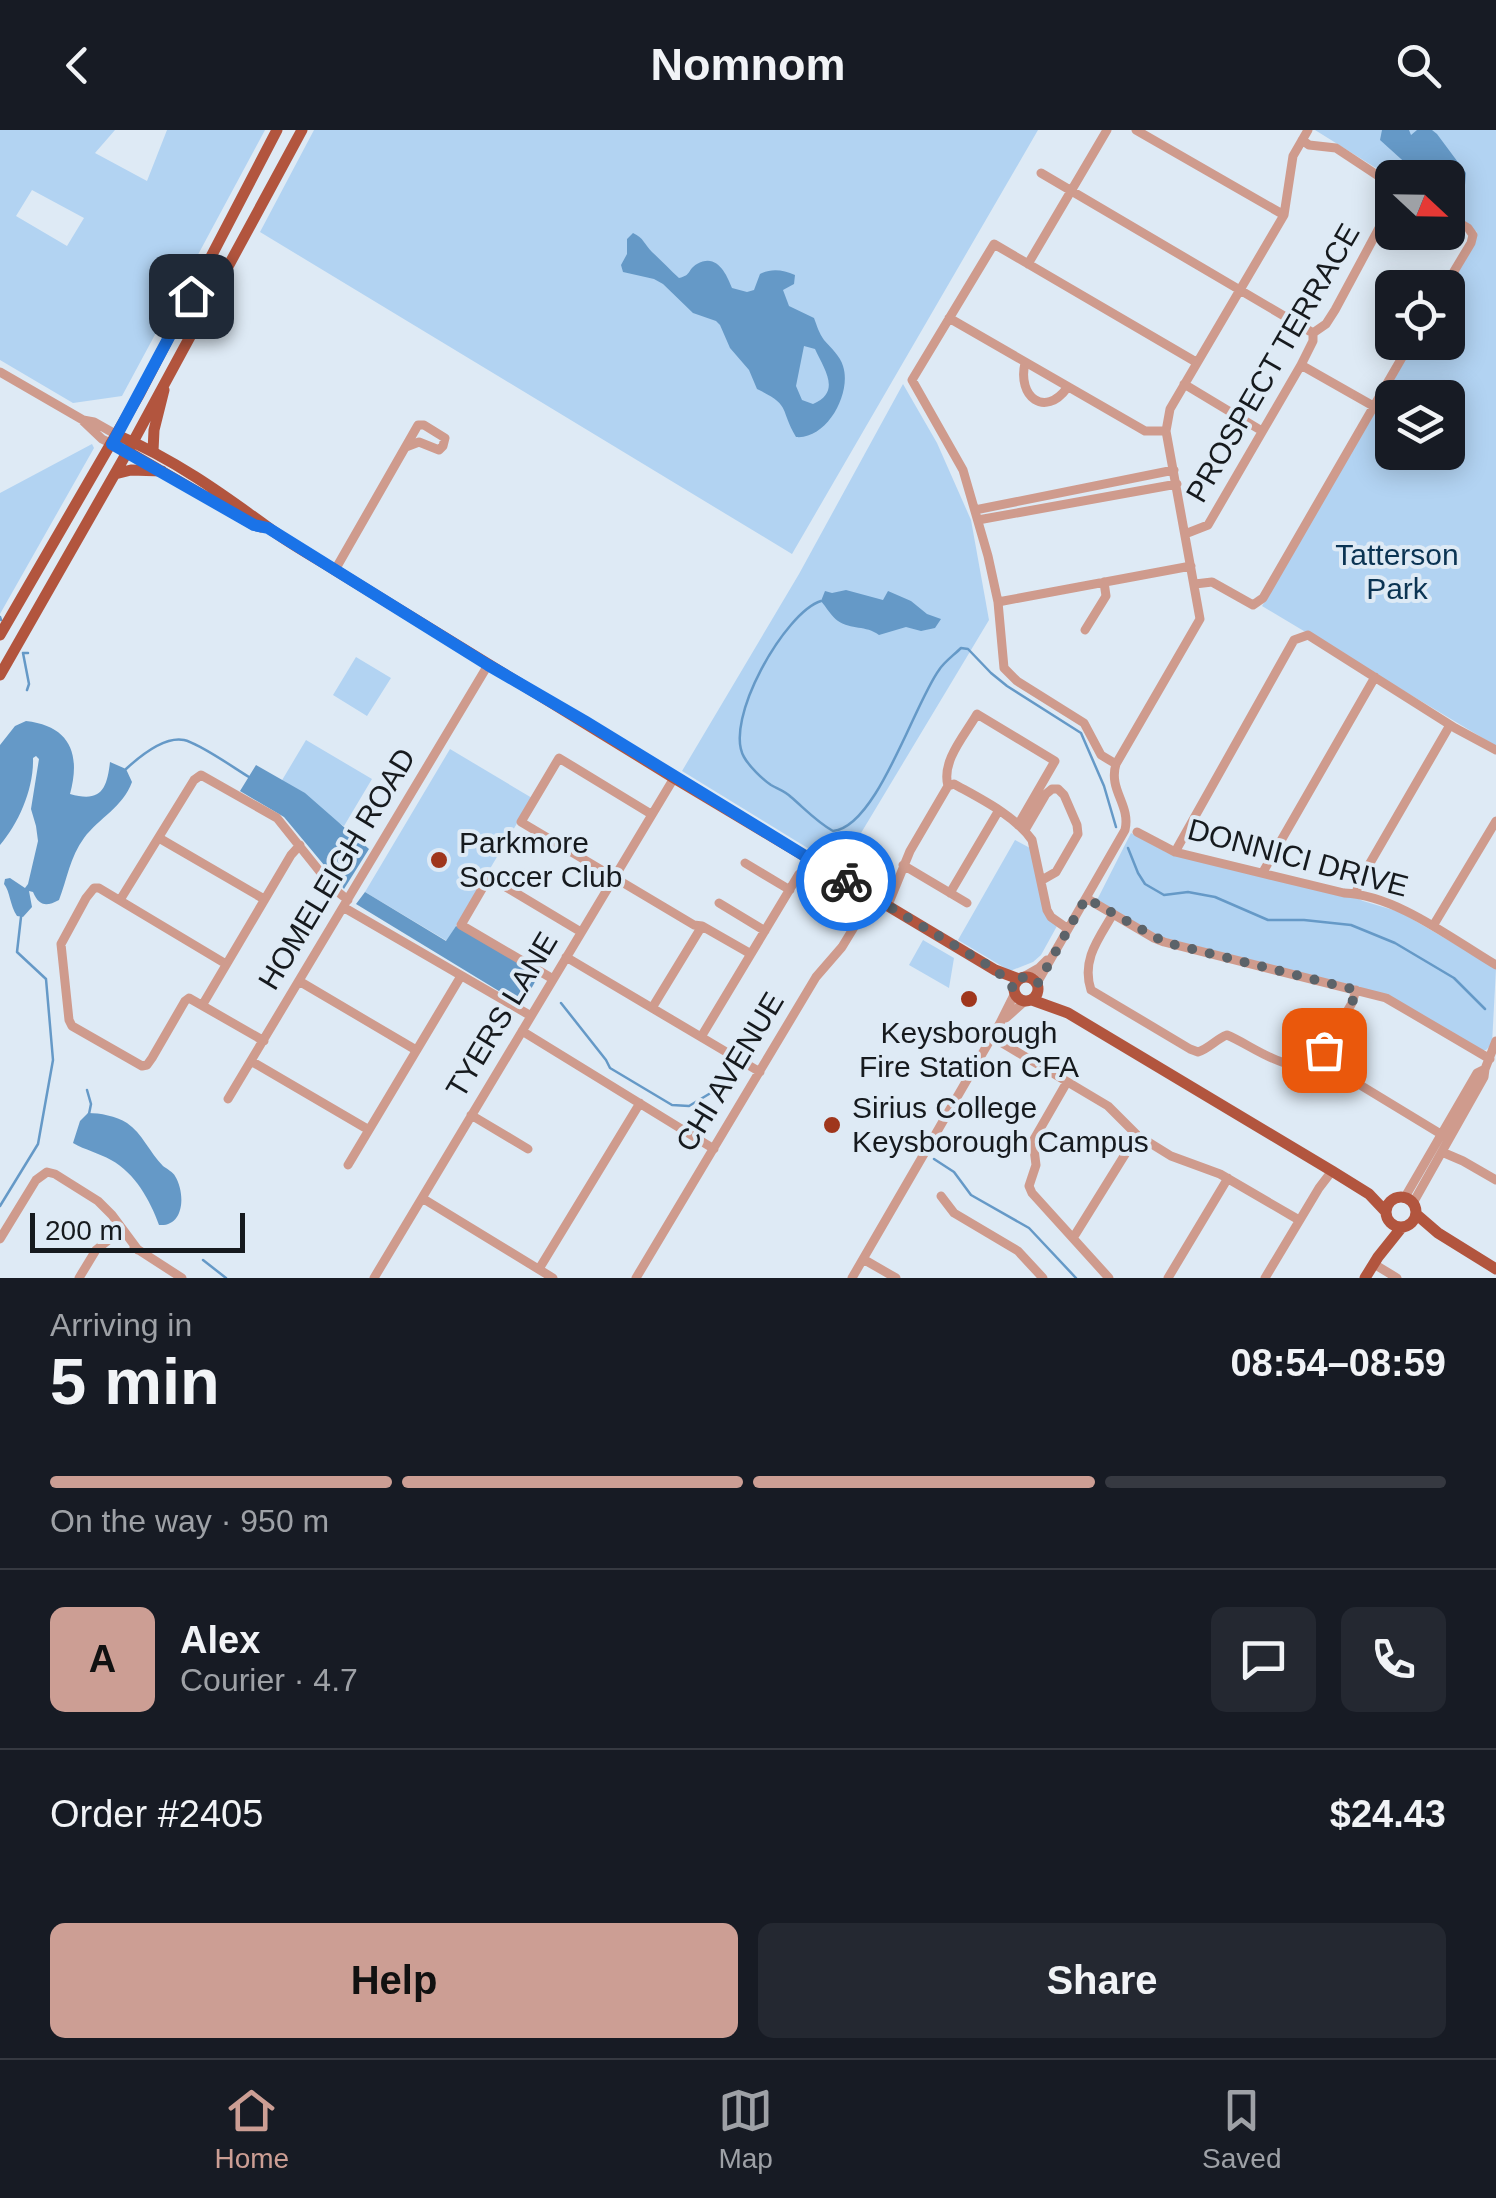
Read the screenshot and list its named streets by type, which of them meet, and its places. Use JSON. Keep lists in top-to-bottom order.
{
  "streets": {
    "street": [
      "PROSPECT TERRACE",
      "DONNICI DRIVE",
      "HOMELEIGH ROAD",
      "TYERS LANE",
      "CHI AVENUE"
    ]
  },
  "parks": ["Tatterson Park"],
  "places": ["Parkmore Soccer Club", "Keysborough Fire Station CFA", "Sirius College Keysborough Campus"],
  "scale_bar": "200 m",
  "north": "right",
  "page": {
    "header": "Nomnom",
    "scale": "200 m",
    "heading": ["5 min", "Arriving in", "08:54–08:59"],
    "panel": [
      "Alex",
      "Courier · 4.7",
      "Order #2405",
      "$24.43"
    ],
    "bar": "On the way · 950 m",
    "round": "A",
    "buttons": ["Help", "Share"],
    "tabs": ["Home", "Map", "Saved"]
  }
}
